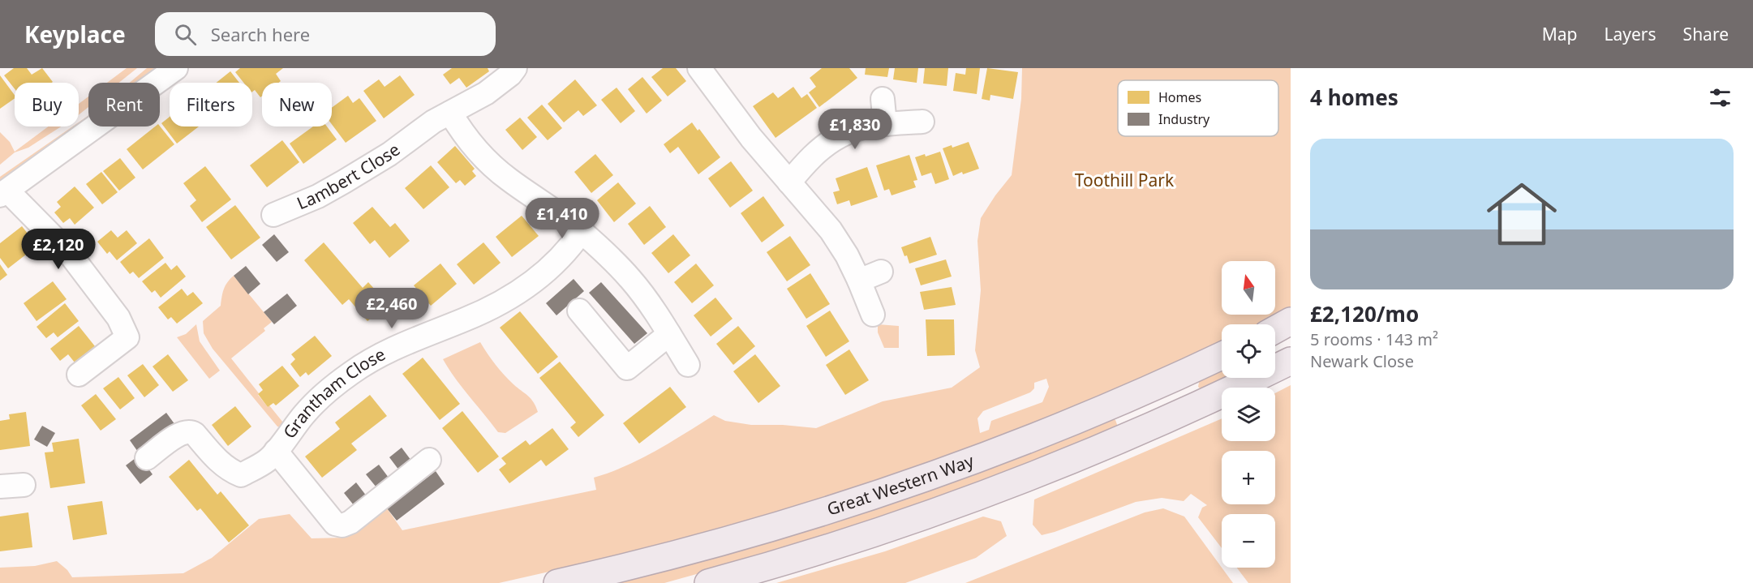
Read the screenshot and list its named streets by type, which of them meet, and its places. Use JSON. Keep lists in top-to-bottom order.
{
  "streets": {
    "main road": ["Great Western Way"],
    "street": ["Lambert Close", "Grantham Close"]
  },
  "parks": ["Toothill Park"],
  "legend": ["Homes", "Industry"],
  "north": "top",
  "page": {
    "header": "Keyplace",
    "search": "Search here",
    "nav": ["Map", "Layers", "Share"],
    "heading": "4 homes",
    "chip": [
      "Buy",
      "Rent",
      "Filters",
      "New"
    ],
    "price": [
      "£1,830",
      "£1,410",
      "£2,120",
      "£2,460"
    ],
    "list": [
      {
        "name": "£2,120/mo",
        "note": "5 rooms · 143 m² · Newark Close"
      }
    ],
    "map_buttons": ["+", "−"]
  }
}
